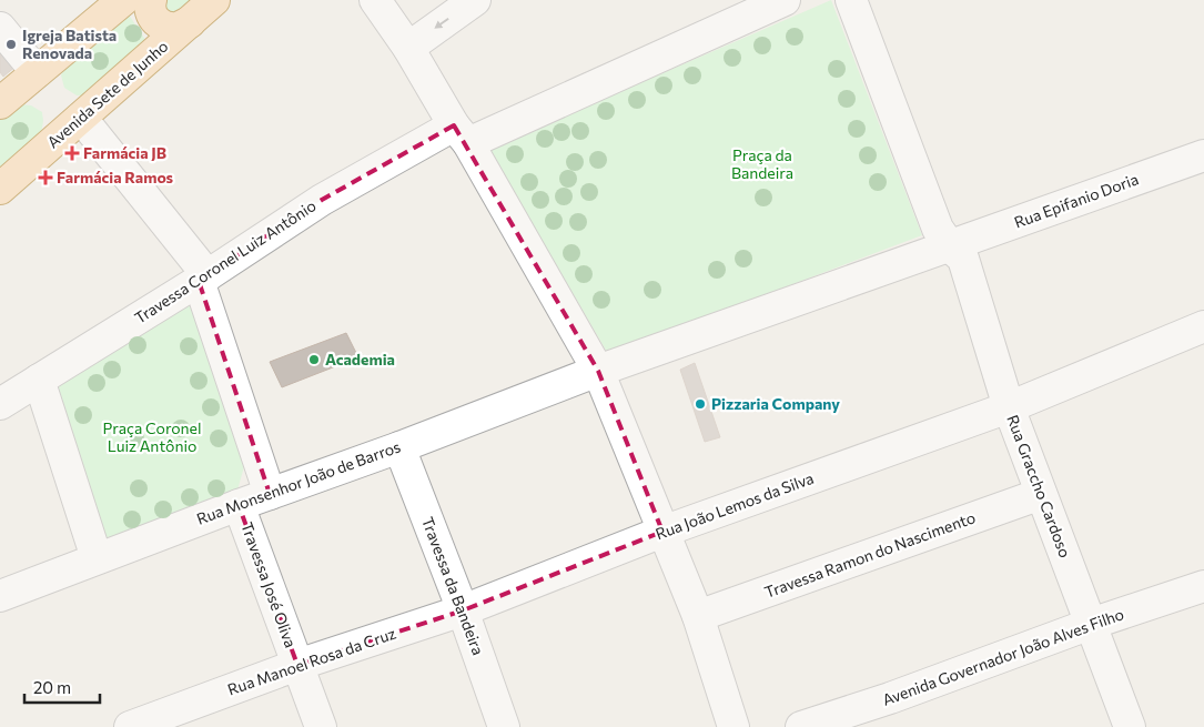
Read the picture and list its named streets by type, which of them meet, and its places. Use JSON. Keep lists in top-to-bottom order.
{
  "streets": {
    "main road": ["Avenida Sete de Junho"],
    "street": [
      "Rua Epifanio Doria",
      "Travessa Coronel Luiz Antônio",
      "Rua Monsenhor João de Barros",
      "Rua Graccho Cardoso",
      "Rua João Lemos da Silva",
      "Travessa Ramon do Nascimento",
      "Travessa José Oliva",
      "Travessa da Bandeira",
      "Avenida Governador João Alves Filho",
      "Rua Manoel Rosa da Cruz"
    ]
  },
  "crossings": [
    ["Rua Epifanio Doria", "Rua Graccho Cardoso"],
    ["Rua Monsenhor João de Barros", "Travessa José Oliva"],
    ["Rua Monsenhor João de Barros", "Travessa da Bandeira"],
    ["Rua Graccho Cardoso", "Rua João Lemos da Silva"],
    ["Rua Graccho Cardoso", "Travessa Ramon do Nascimento"],
    ["Rua Graccho Cardoso", "Avenida Governador João Alves Filho"],
    ["Rua João Lemos da Silva", "Travessa da Bandeira"],
    ["Rua João Lemos da Silva", "Rua Manoel Rosa da Cruz"],
    ["Travessa José Oliva", "Rua Manoel Rosa da Cruz"],
    ["Travessa da Bandeira", "Rua Manoel Rosa da Cruz"]
  ],
  "parks": ["Praça da Bandeira", "Praça Coronel Luiz Antônio"],
  "places": {
    "other": ["Igreja Batista Renovada", "Academia", "Pizzaria Company"],
    "health": ["Farmácia JB", "Farmácia Ramos"]
  },
  "scale_bar": "20 m"
}
